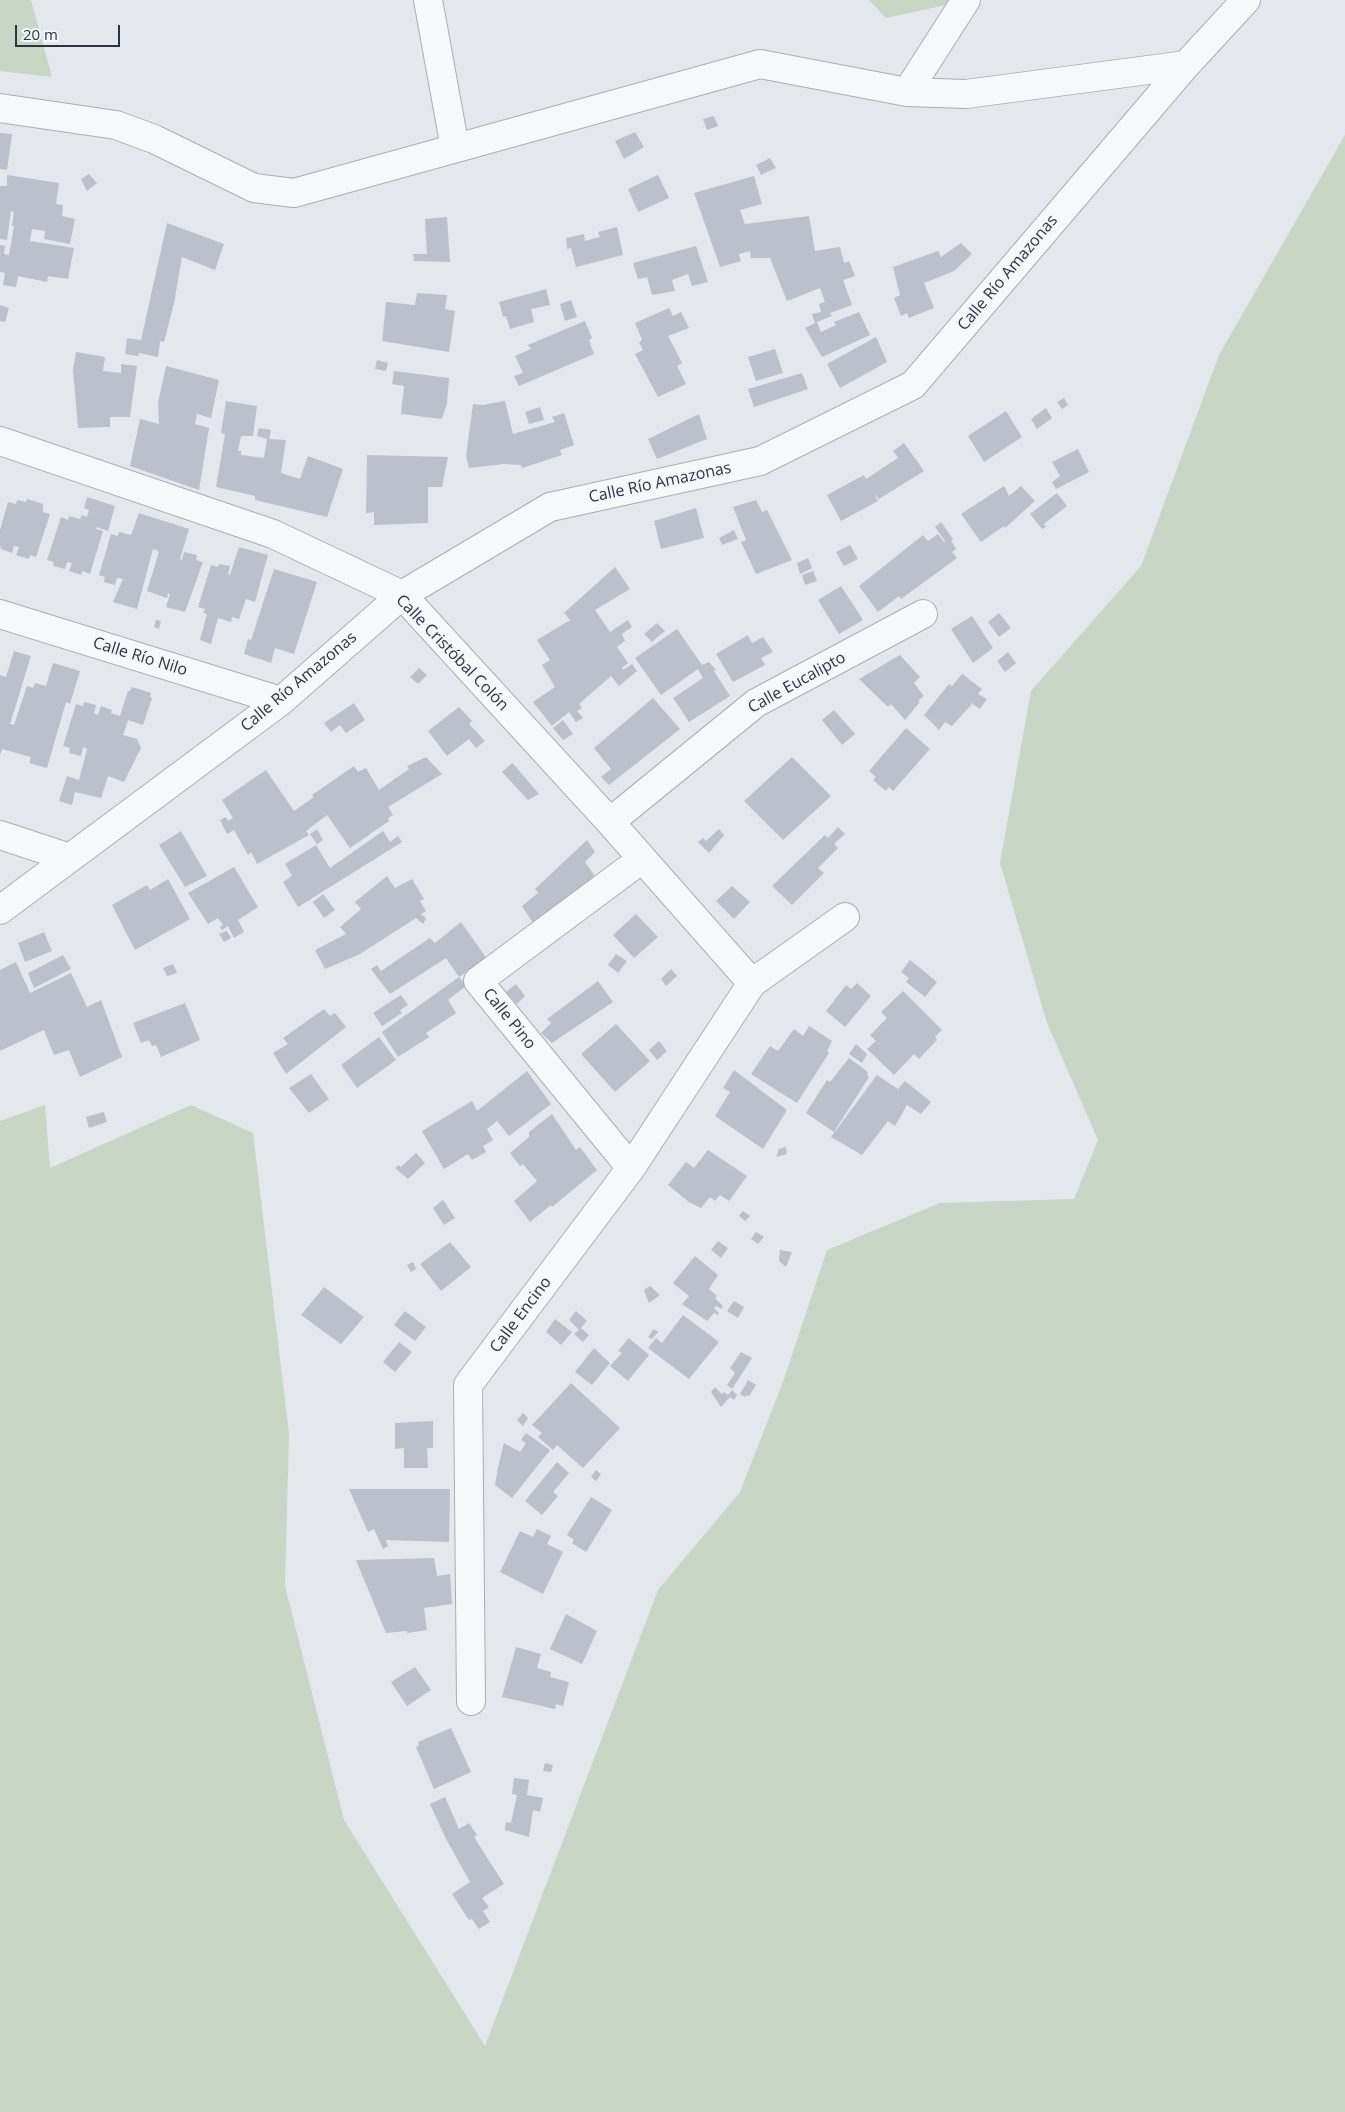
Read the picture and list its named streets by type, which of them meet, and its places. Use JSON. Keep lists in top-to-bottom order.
{
  "streets": {
    "street": [
      "Calle Río Amazonas",
      "Calle Cristóbal Colón",
      "Calle Río Nilo",
      "Calle Eucalipto",
      "Calle Pino",
      "Calle Encino"
    ]
  },
  "crossings": [
    ["Calle Río Amazonas", "Calle Cristóbal Colón"],
    ["Calle Río Amazonas", "Calle Río Nilo"],
    ["Calle Cristóbal Colón", "Calle Eucalipto"],
    ["Calle Cristóbal Colón", "Calle Pino"],
    ["Calle Cristóbal Colón", "Calle Encino"],
    ["Calle Pino", "Calle Encino"]
  ],
  "scale_bar": "20 m"
}
